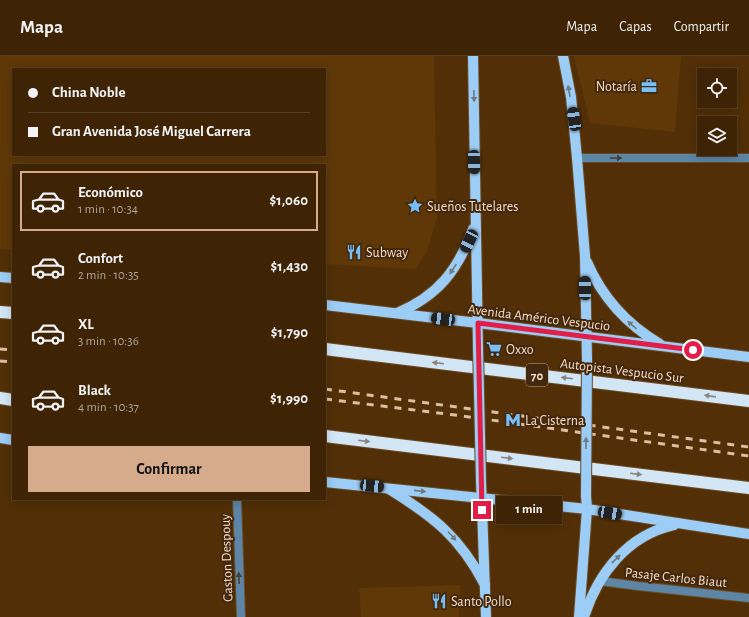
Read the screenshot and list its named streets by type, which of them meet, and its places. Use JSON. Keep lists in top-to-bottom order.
{
  "streets": {
    "highway": ["Autopista Vespucio Sur", "70"],
    "main road": ["Avenida Américo Vespucio"],
    "street": ["Gaston Despouy", "Pasaje Carlos Biaut"]
  },
  "one_way": ["Gaston Despouy"],
  "places": {
    "office": ["Notaría"],
    "place": ["Sueños Tutelares"],
    "restaurant": ["Subway", "Santo Pollo"],
    "supermarket": ["Oxxo"],
    "metro station": ["La Cisterna"]
  },
  "page": {
    "header": "Mapa",
    "nav": ["Mapa", "Capas", "Compartir"],
    "banner": ["China Noble", "Gran Avenida José Miguel Carrera"],
    "list": [
      {
        "name": "Económico",
        "note": "1 min · 10:34",
        "value": "$1,060"
      },
      {
        "name": "Confort",
        "note": "2 min · 10:35",
        "value": "$1,430"
      },
      {
        "name": "XL",
        "note": "3 min · 10:36",
        "value": "$1,790"
      },
      {
        "name": "Black",
        "note": "4 min · 10:37",
        "value": "$1,990"
      }
    ],
    "buttons": "Confirmar",
    "bubble": "1 min"
  }
}
